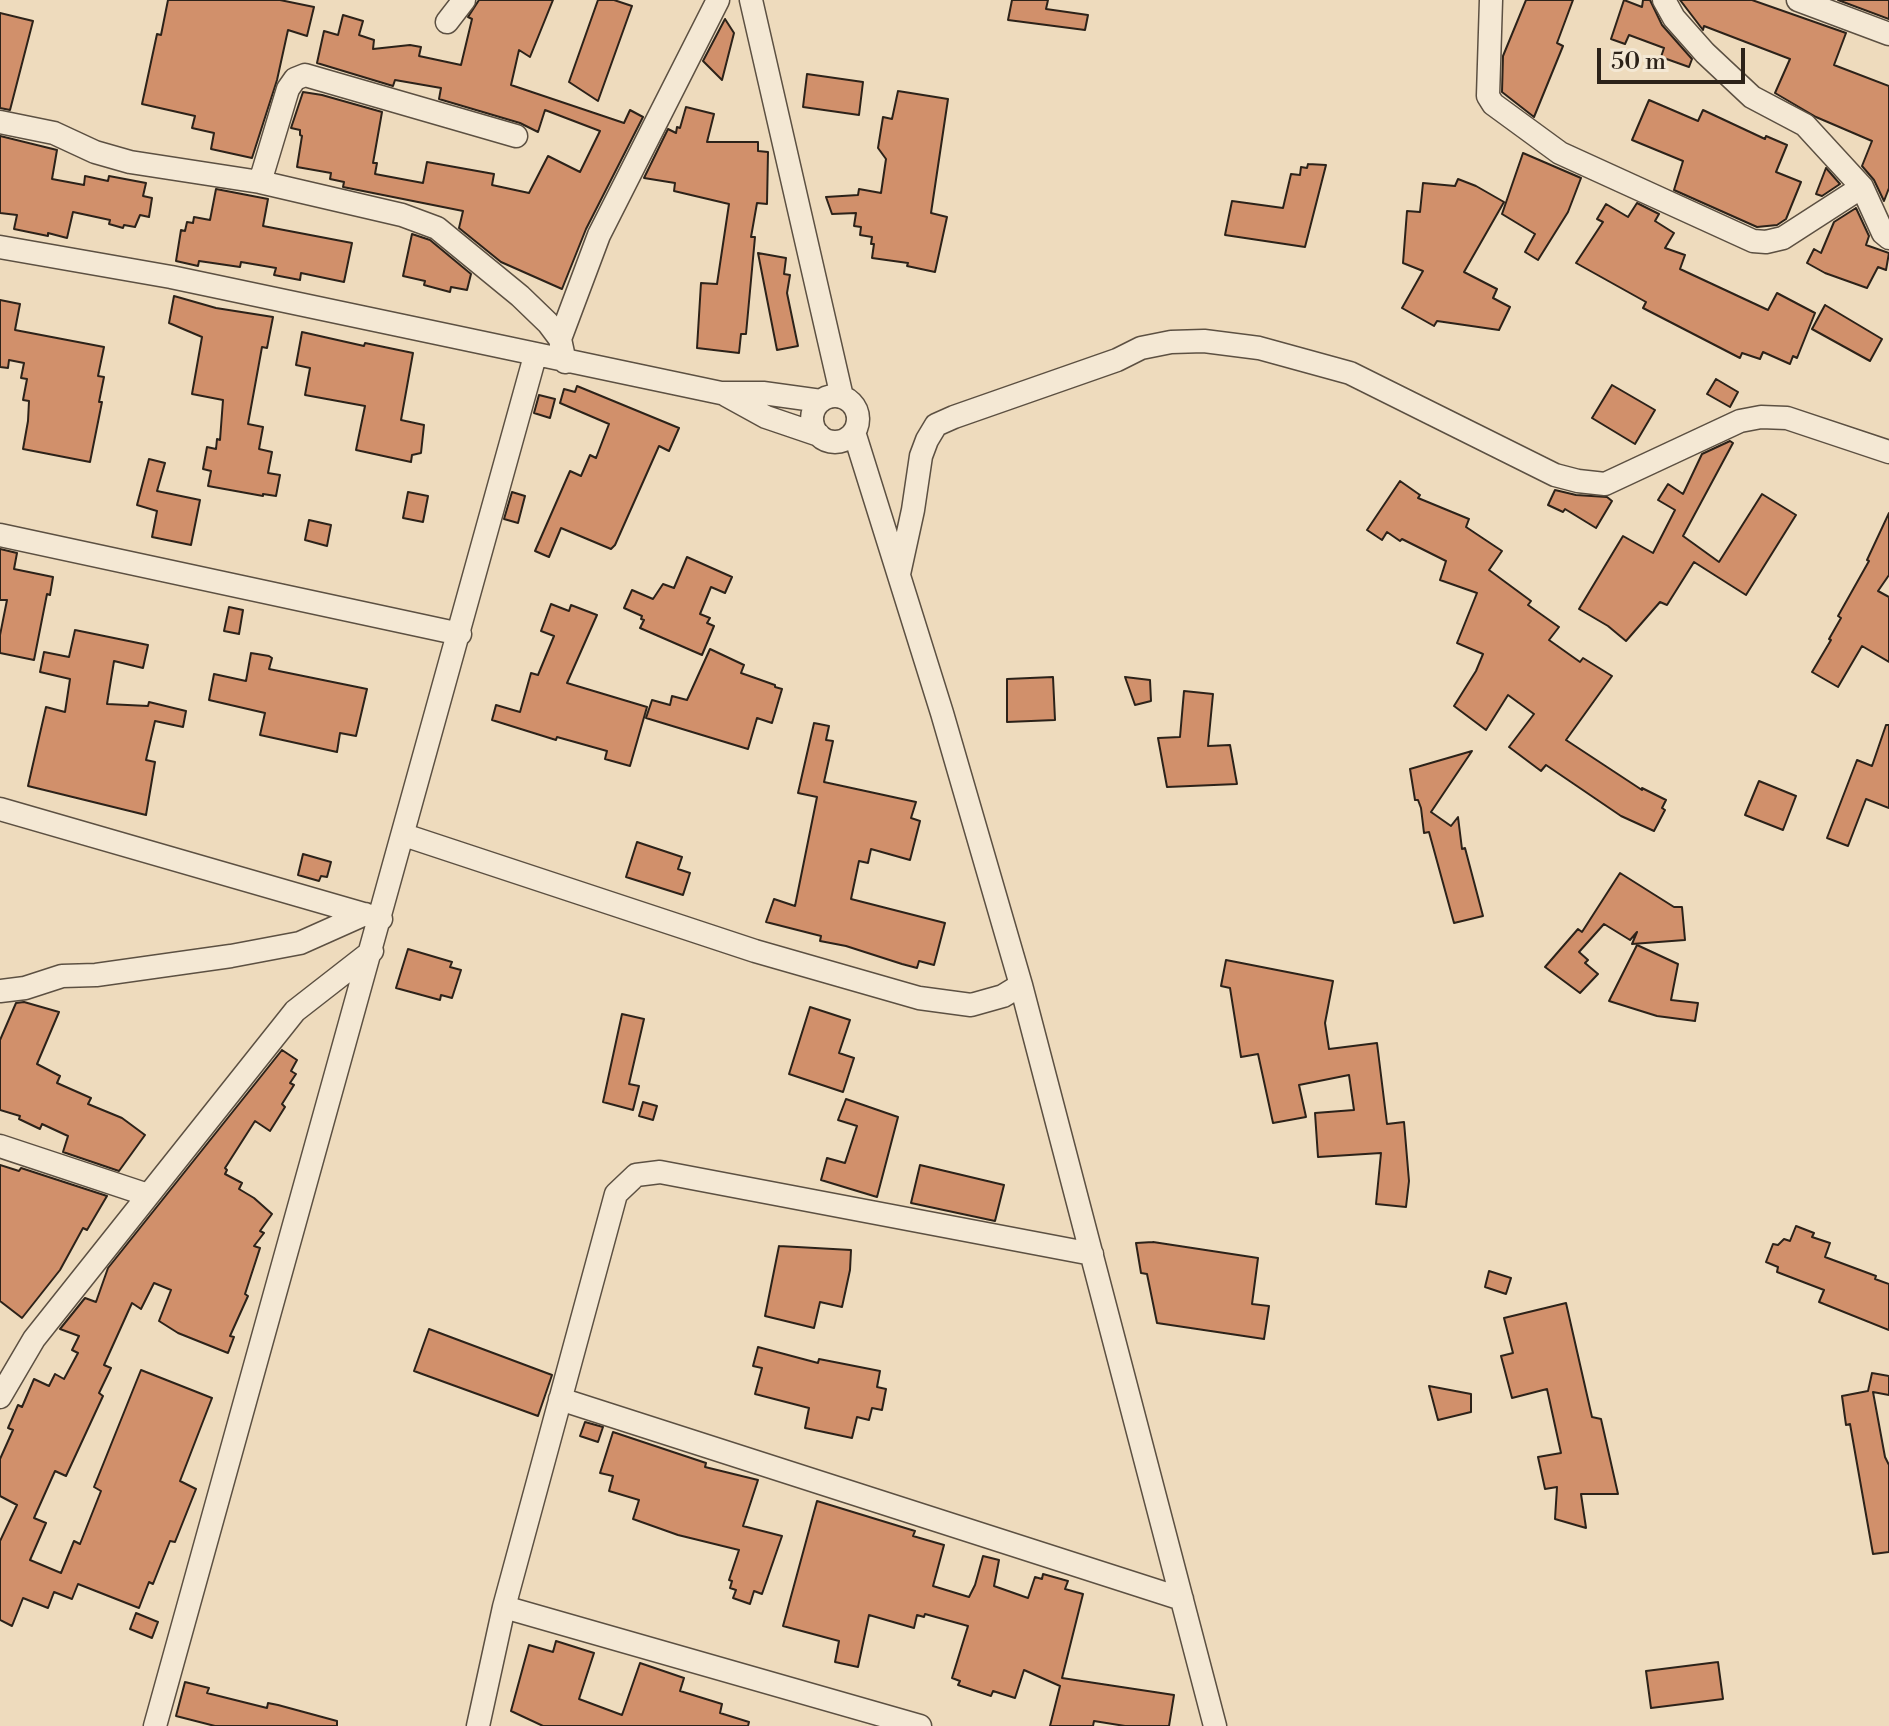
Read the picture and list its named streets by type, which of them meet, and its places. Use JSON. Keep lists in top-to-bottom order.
{
  "scale_bar": "50 m"
}
